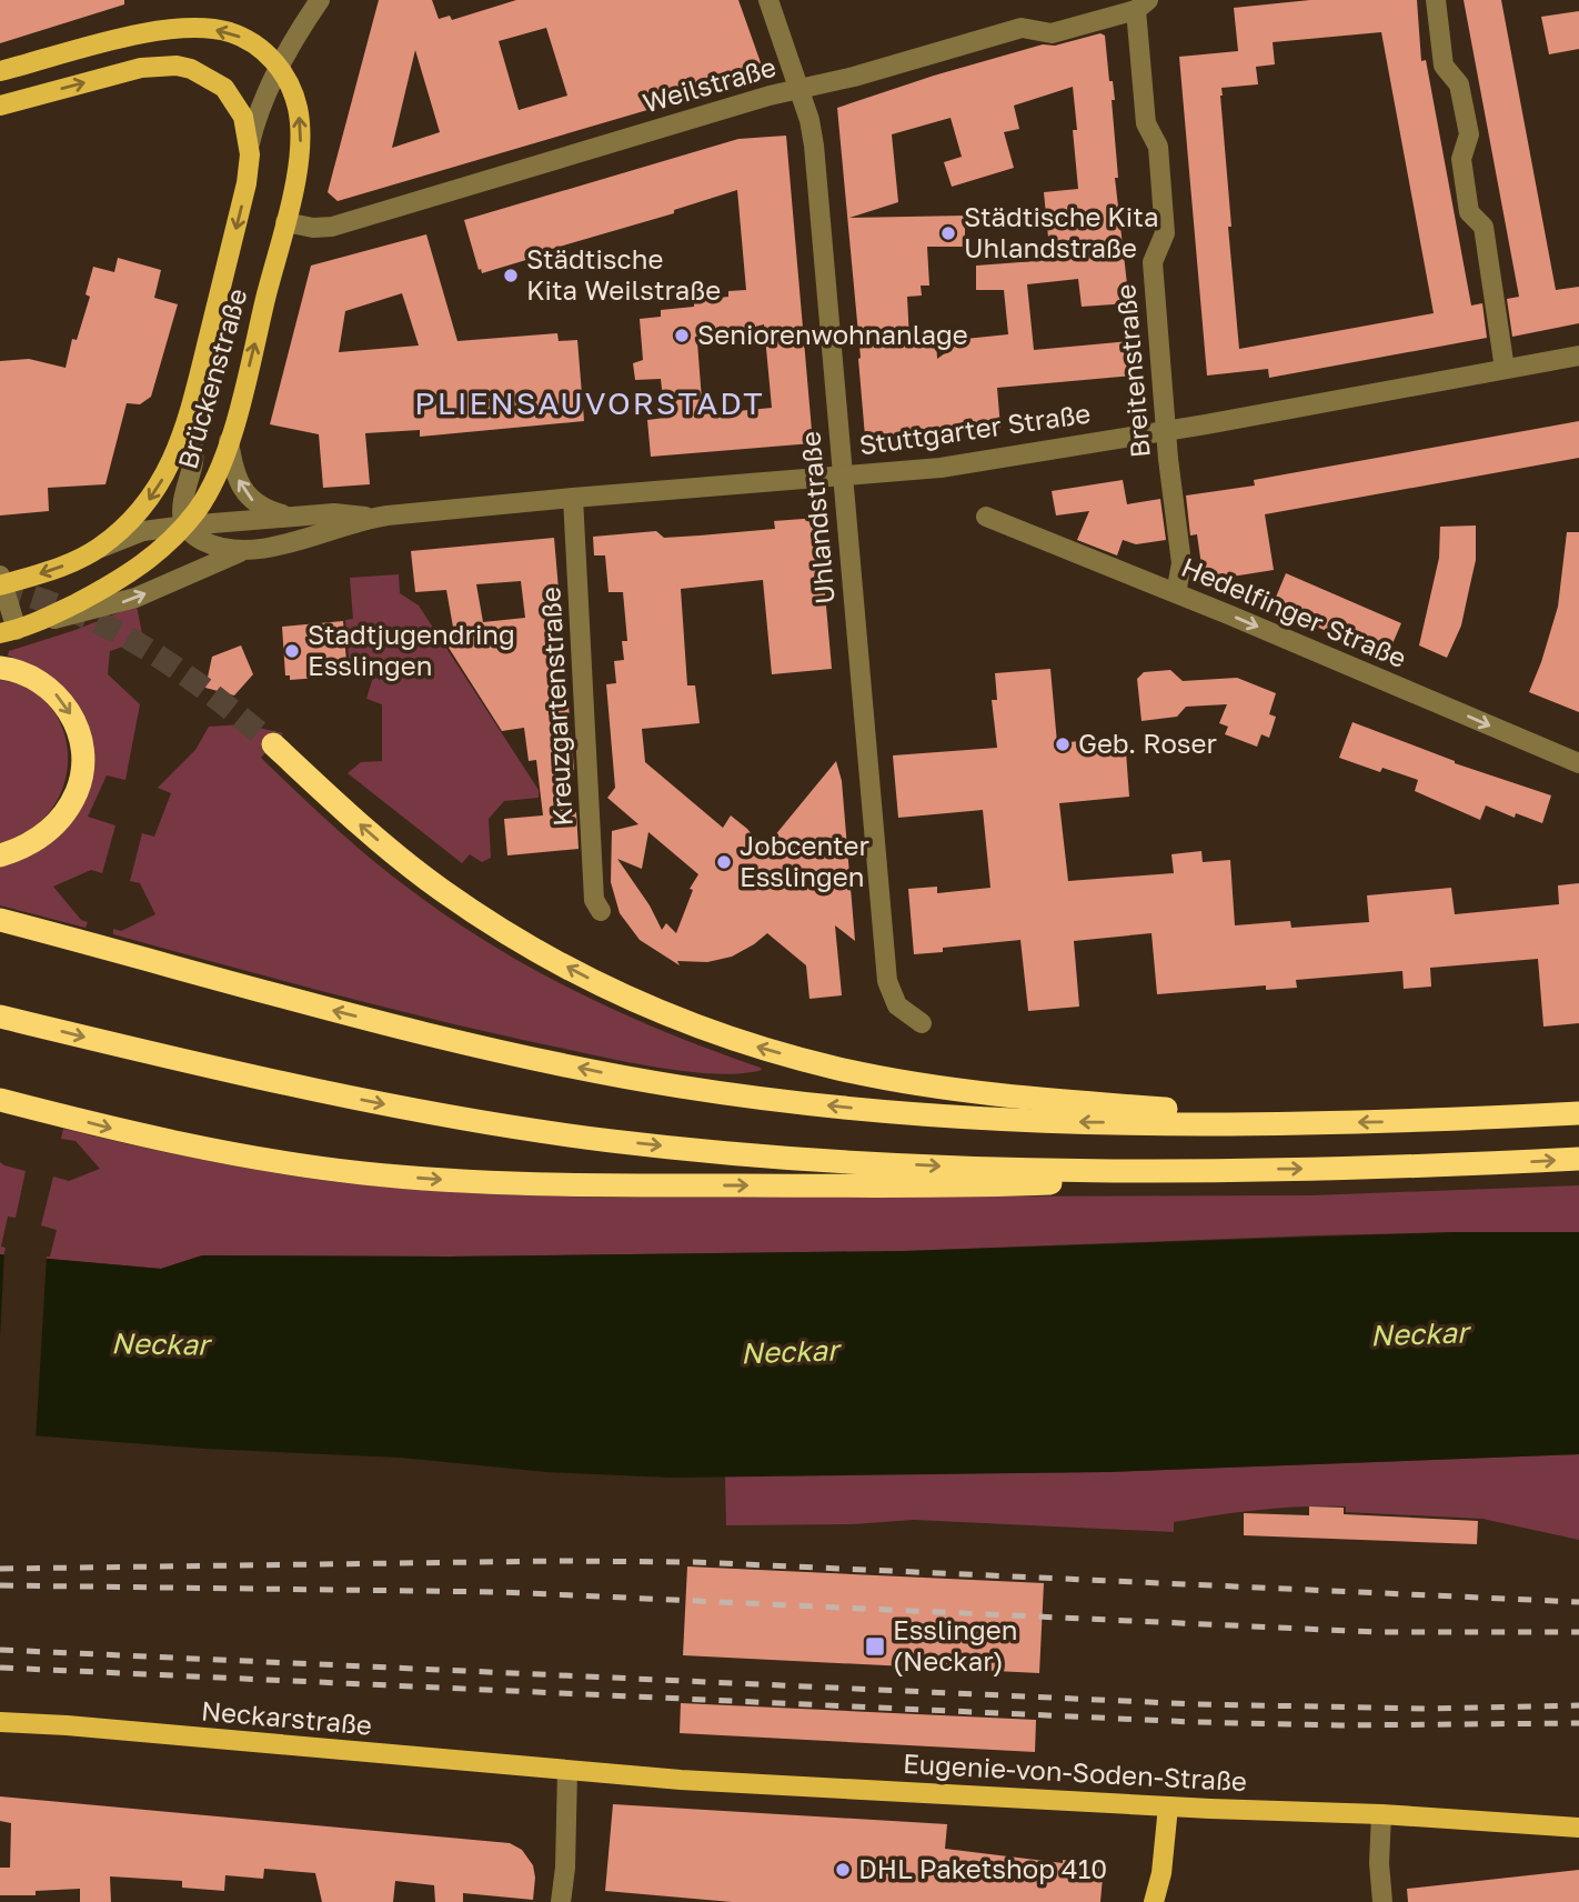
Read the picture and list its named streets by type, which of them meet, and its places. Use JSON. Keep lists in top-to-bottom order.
{
  "streets": {
    "main road": ["Brückenstraße", "Neckarstraße", "Eugenie-von-Soden-Straße"],
    "street": [
      "Weilstraße",
      "Breitenstraße",
      "Stuttgarter Straße",
      "Uhlandstraße",
      "Hedelfinger Straße",
      "Kreuzgartenstraße"
    ]
  },
  "crossings": [
    ["Weilstraße", "Breitenstraße"],
    ["Weilstraße", "Brückenstraße"],
    ["Weilstraße", "Uhlandstraße"],
    ["Breitenstraße", "Stuttgarter Straße"],
    ["Breitenstraße", "Hedelfinger Straße"],
    ["Brückenstraße", "Stuttgarter Straße"],
    ["Stuttgarter Straße", "Uhlandstraße"],
    ["Stuttgarter Straße", "Kreuzgartenstraße"],
    ["Neckarstraße", "Eugenie-von-Soden-Straße"]
  ],
  "one_way": ["Hedelfinger Straße"],
  "districts": ["PLIENSAUVORSTADT"],
  "water": ["Neckar"],
  "places": {
    "other": [
      "Städtische Kita Uhlandstraße",
      "Städtische Kita Weilstraße",
      "Seniorenwohnanlage",
      "Stadtjugendring Esslingen",
      "Geb. Roser",
      "Jobcenter Esslingen",
      "DHL Paketshop 410"
    ],
    "transit": ["Esslingen (Neckar)"]
  }
}
